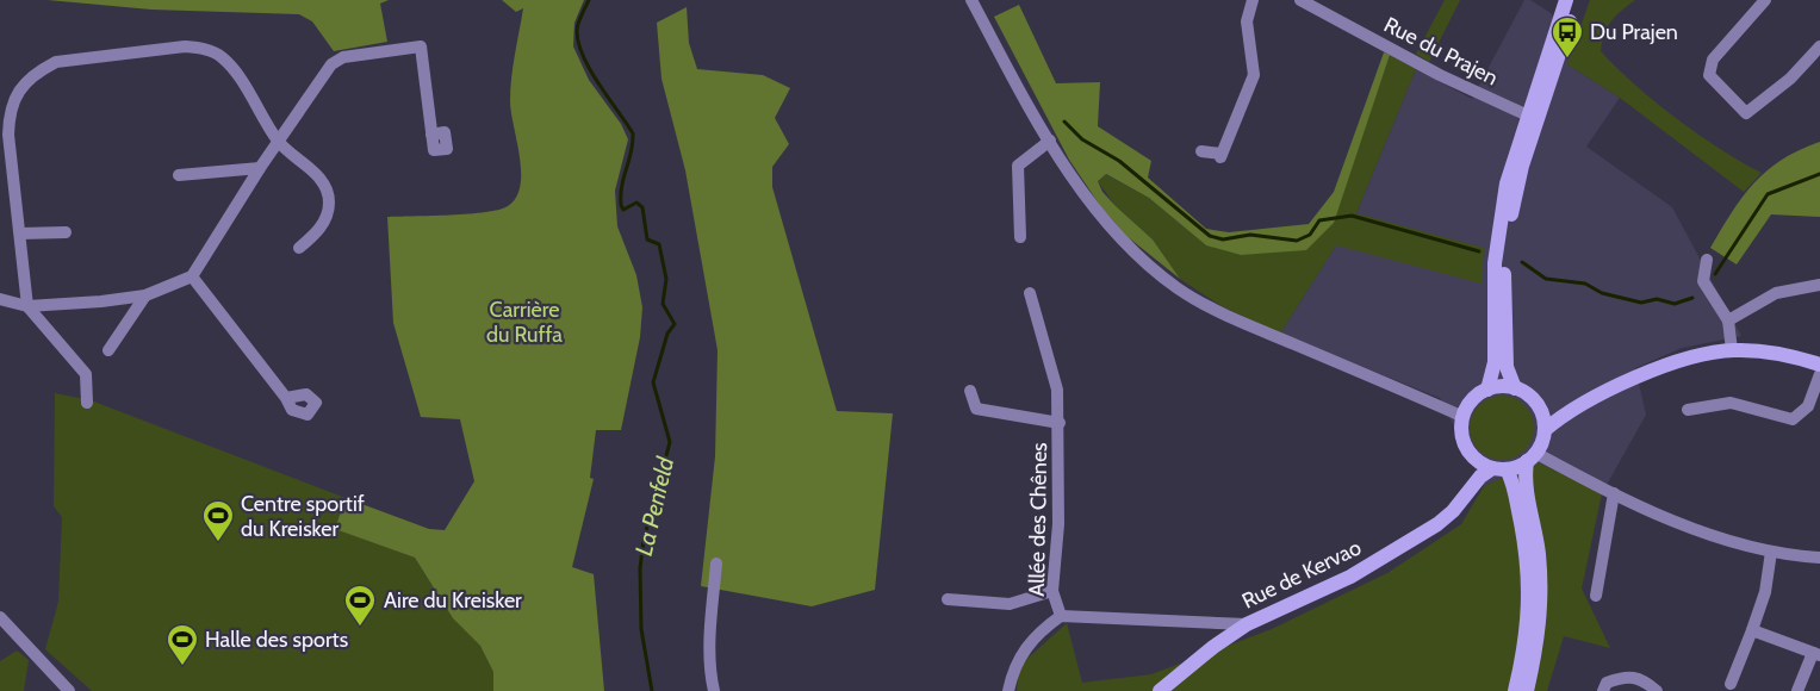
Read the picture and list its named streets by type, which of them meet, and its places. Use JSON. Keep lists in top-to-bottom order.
{
  "streets": {
    "main road": ["Rue de Kervao"],
    "street": ["Rue du Prajen", "Allée des Chênes"]
  },
  "water": ["La Penfeld"],
  "parks": ["Carrière du Ruffa"],
  "places": {
    "bus stop": ["Du Prajen"],
    "sports": ["Centre sportif du Kreisker", "Aire du Kreisker", "Halle des sports"]
  }
}
